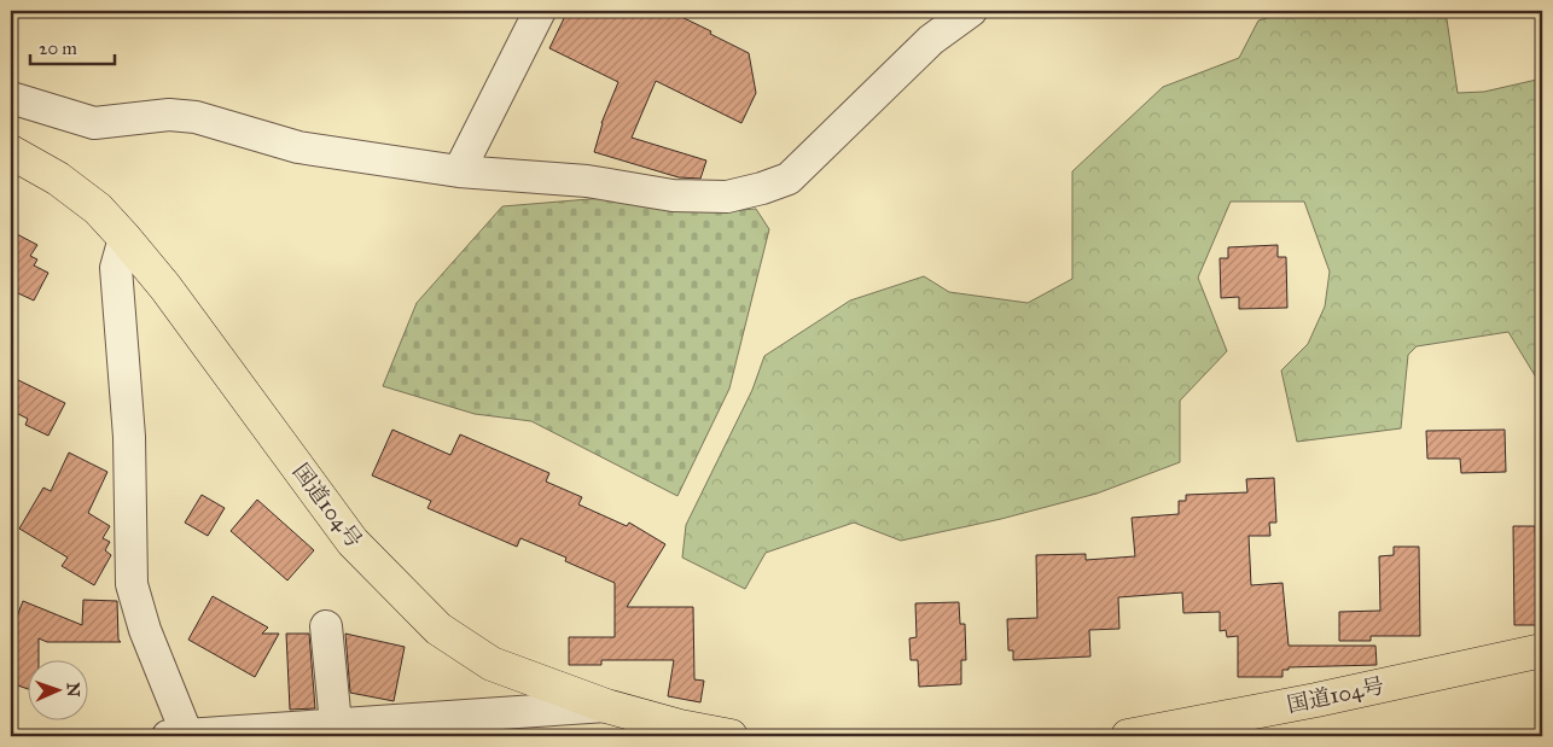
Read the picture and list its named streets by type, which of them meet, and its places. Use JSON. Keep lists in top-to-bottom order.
{
  "streets": {
    "highway": ["国道104号"]
  },
  "scale_bar": "20 m",
  "north": "right"
}
